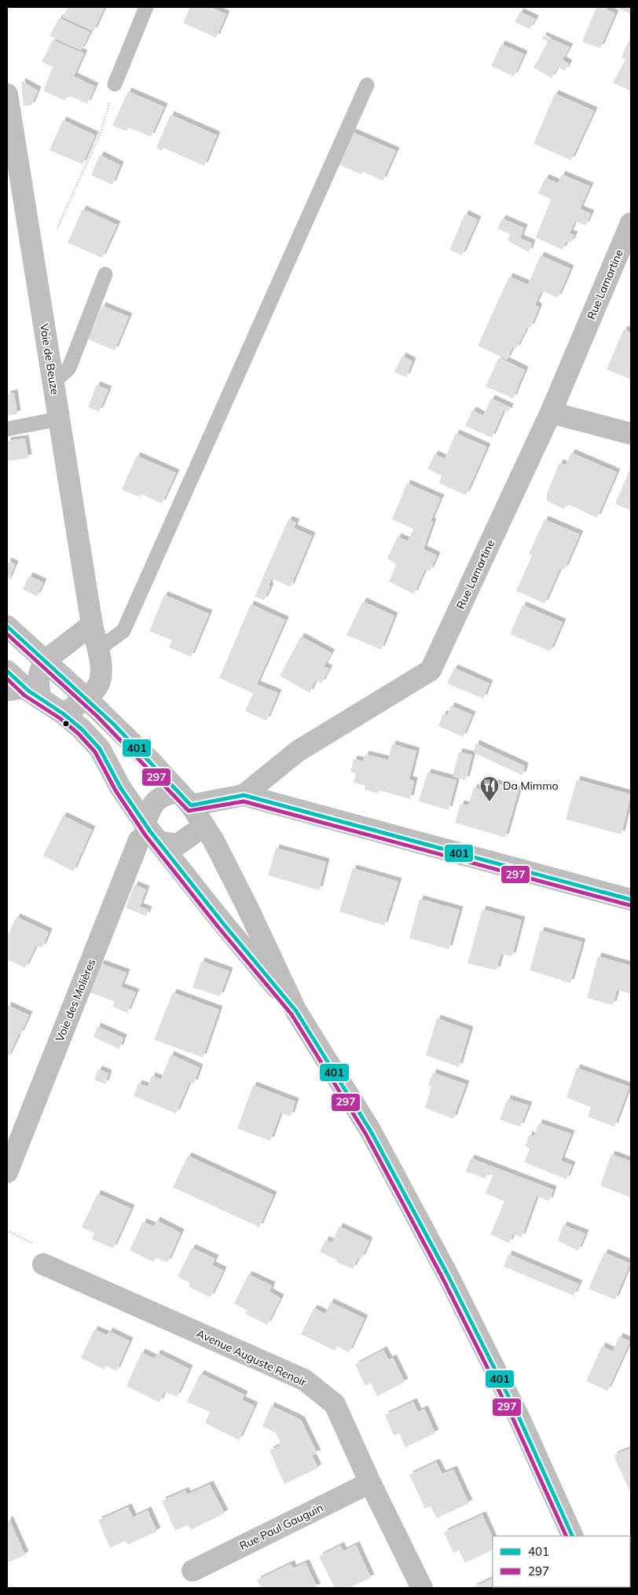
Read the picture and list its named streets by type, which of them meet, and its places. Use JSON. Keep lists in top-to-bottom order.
{
  "streets": {
    "street": [
      "Rue Lamartine",
      "Voie de Beuze",
      "Voie des Molières",
      "Avenue Auguste Renoir",
      "Rue Paul Gauguin"
    ]
  },
  "crossings": [
    ["Rue Lamartine", "Voie des Molières"],
    ["Avenue Auguste Renoir", "Rue Paul Gauguin"]
  ],
  "places": {
    "restaurant": ["Da Mimmo"]
  },
  "lines": ["transit line 401", "transit line 297"],
  "legend": ["401", "297"]
}
